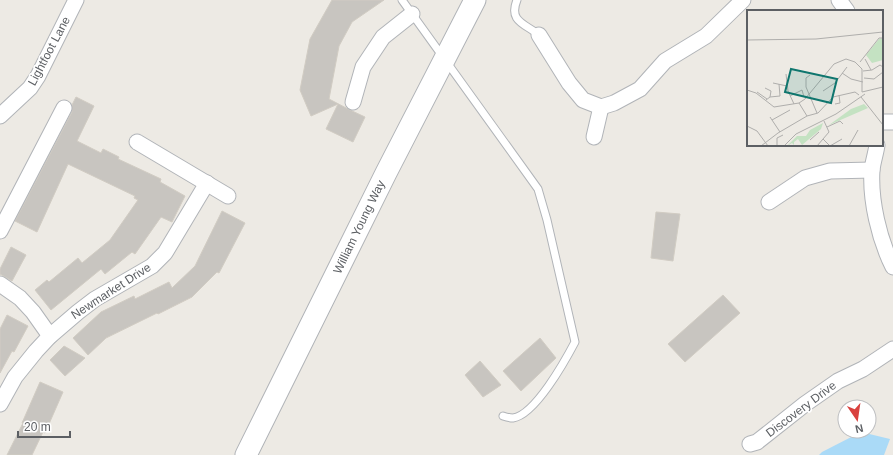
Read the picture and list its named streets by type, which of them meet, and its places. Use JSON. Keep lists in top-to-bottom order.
{
  "streets": {
    "main road": ["William Young Way"],
    "street": ["Lightfoot Lane", "Newmarket Drive", "Discovery Drive"]
  },
  "scale_bar": "20 m",
  "north": "bottom"
}
